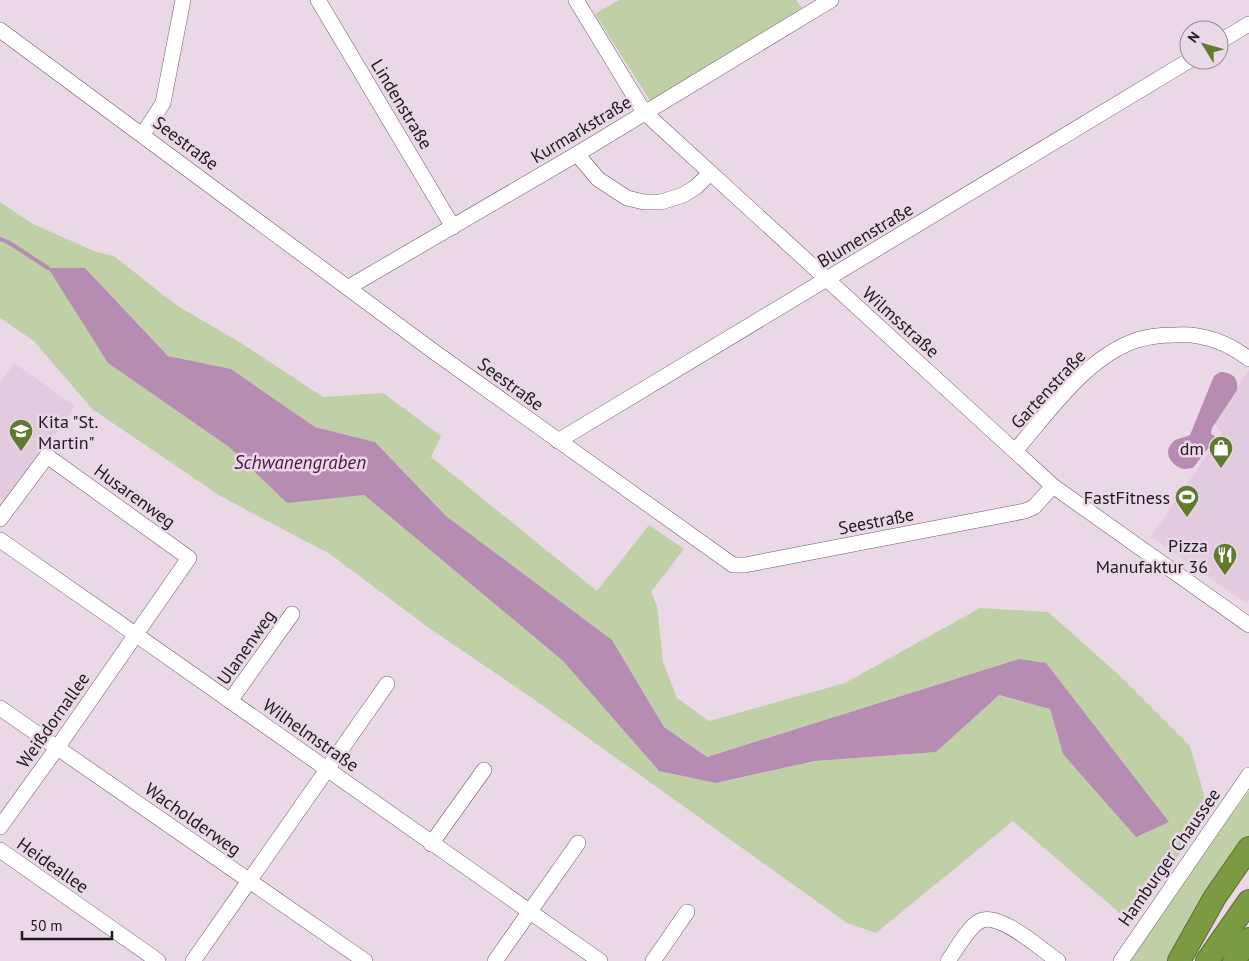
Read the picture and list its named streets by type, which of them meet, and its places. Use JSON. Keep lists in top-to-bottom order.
{
  "streets": {
    "street": [
      "Lindenstraße",
      "Kurmarkstraße",
      "Seestraße",
      "Blumenstraße",
      "Wilmsstraße",
      "Gartenstraße",
      "Husarenweg",
      "Ulanenweg",
      "Weißdornallee",
      "Wilhelmstraße",
      "Wacholderweg",
      "Hamburger Chaussee",
      "Heideallee"
    ]
  },
  "crossings": [
    ["Lindenstraße", "Kurmarkstraße"],
    ["Kurmarkstraße", "Seestraße"],
    ["Kurmarkstraße", "Wilmsstraße"],
    ["Seestraße", "Blumenstraße"],
    ["Seestraße", "Wilmsstraße"],
    ["Blumenstraße", "Wilmsstraße"],
    ["Wilmsstraße", "Gartenstraße"],
    ["Husarenweg", "Weißdornallee"],
    ["Husarenweg", "Wilhelmstraße"],
    ["Ulanenweg", "Wilhelmstraße"],
    ["Weißdornallee", "Wilhelmstraße"],
    ["Weißdornallee", "Wacholderweg"]
  ],
  "water": ["Schwanengraben"],
  "places": {
    "school or university": ["Kita \"St. Martin\""],
    "shop": ["dm"],
    "sports": ["FastFitness"],
    "restaurant": ["Pizza Manufaktur 36"]
  },
  "scale_bar": "50 m",
  "north": "top left"
}
